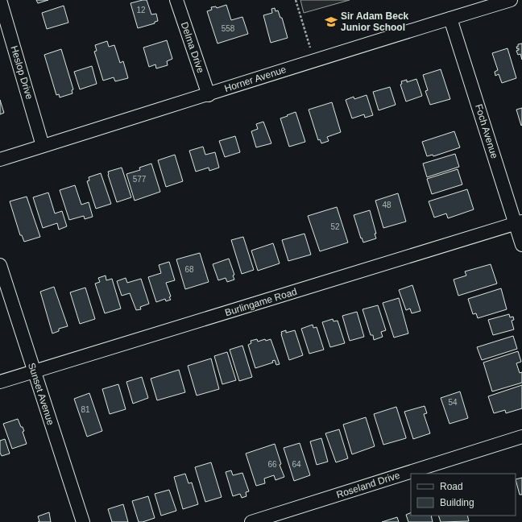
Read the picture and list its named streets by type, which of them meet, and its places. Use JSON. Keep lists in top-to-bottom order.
{
  "streets": {
    "street": [
      "Delma Drive",
      "Heslop Drive",
      "Horner Avenue",
      "Foch Avenue",
      "Burlingame Road",
      "Sunset Avenue",
      "Roseland Drive"
    ]
  },
  "crossings": [
    ["Delma Drive", "Horner Avenue"],
    ["Heslop Drive", "Horner Avenue"],
    ["Horner Avenue", "Foch Avenue"],
    ["Foch Avenue", "Burlingame Road"],
    ["Burlingame Road", "Sunset Avenue"]
  ],
  "places": {
    "school or university": ["Sir Adam Beck Junior School"]
  },
  "house_numbers": [
    "12",
    "558",
    "577",
    "48",
    "52",
    "68",
    "54",
    "81",
    "66",
    "64"
  ],
  "legend": ["Road", "Building"]
}
